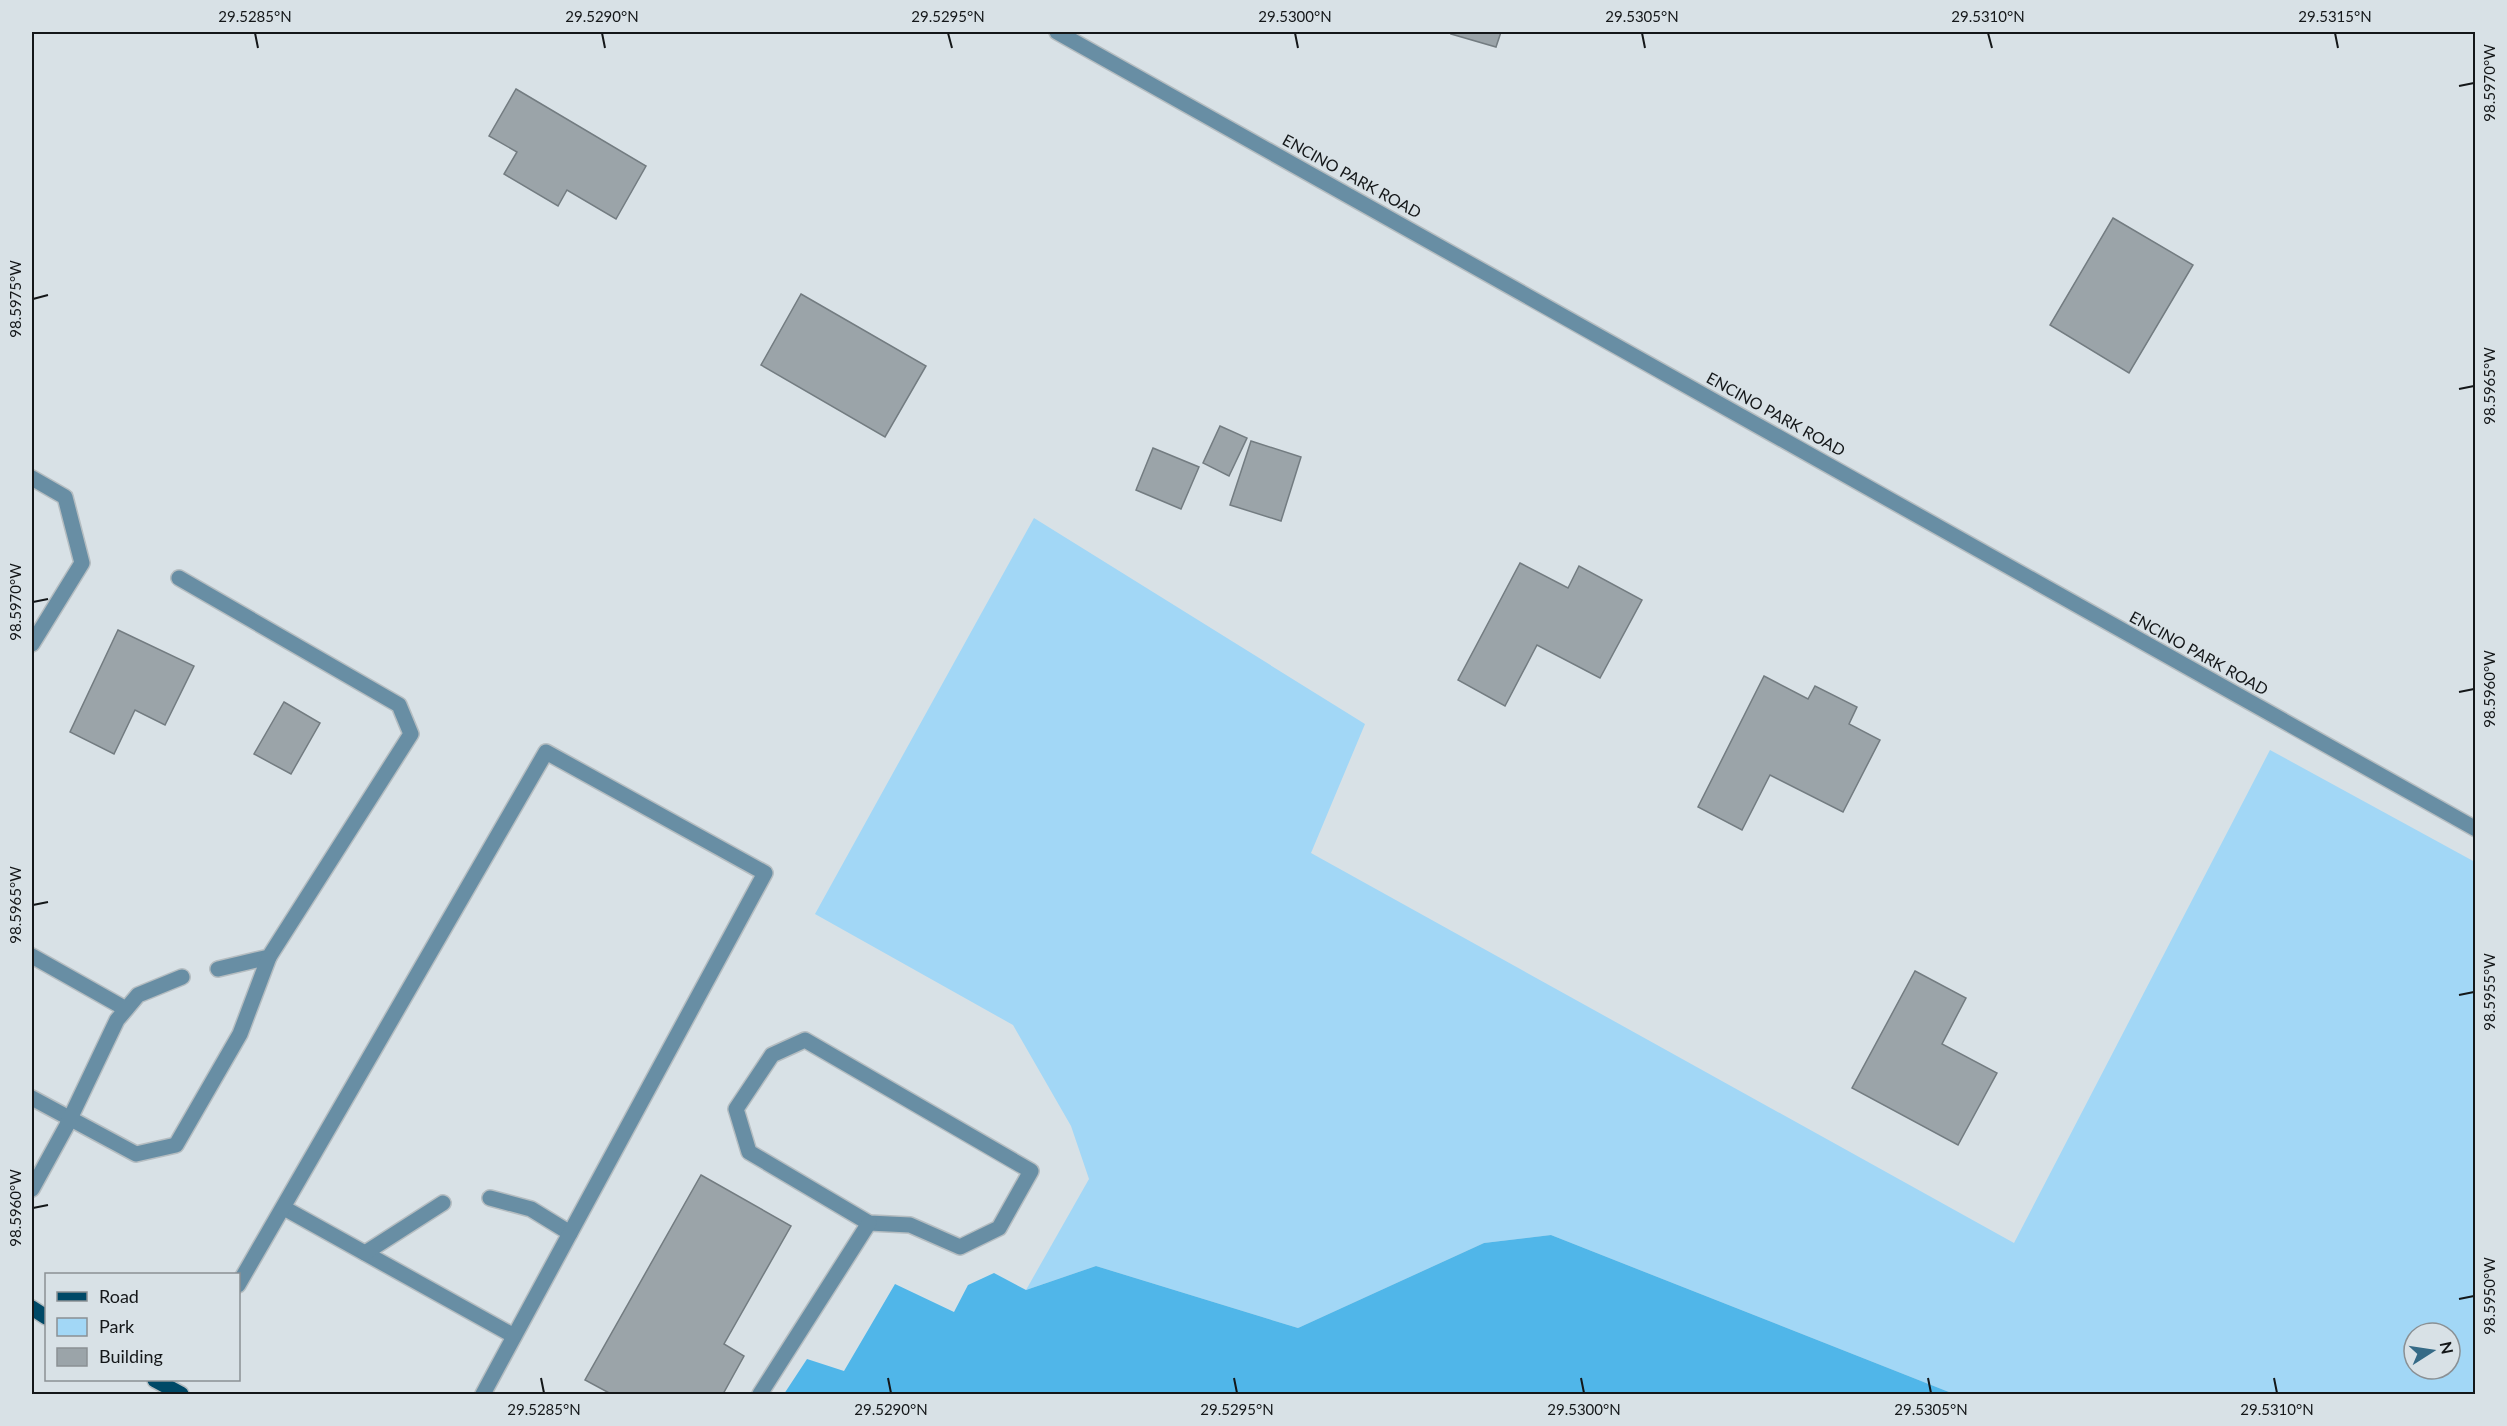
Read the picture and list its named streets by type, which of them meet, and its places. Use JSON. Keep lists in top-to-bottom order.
{
  "streets": {
    "street": ["ENCINO PARK ROAD"]
  },
  "legend": ["Road", "Park", "Building"],
  "north": "right",
  "coordinates": [
    "29.5285°N",
    "29.5290°N",
    "29.5295°N",
    "29.5300°N",
    "29.5305°N",
    "29.5310°N",
    "29.5315°N",
    "98.5970°W",
    "98.5975°W",
    "98.5965°W",
    "98.5960°W",
    "98.5955°W",
    "98.5950°W"
  ]
}
